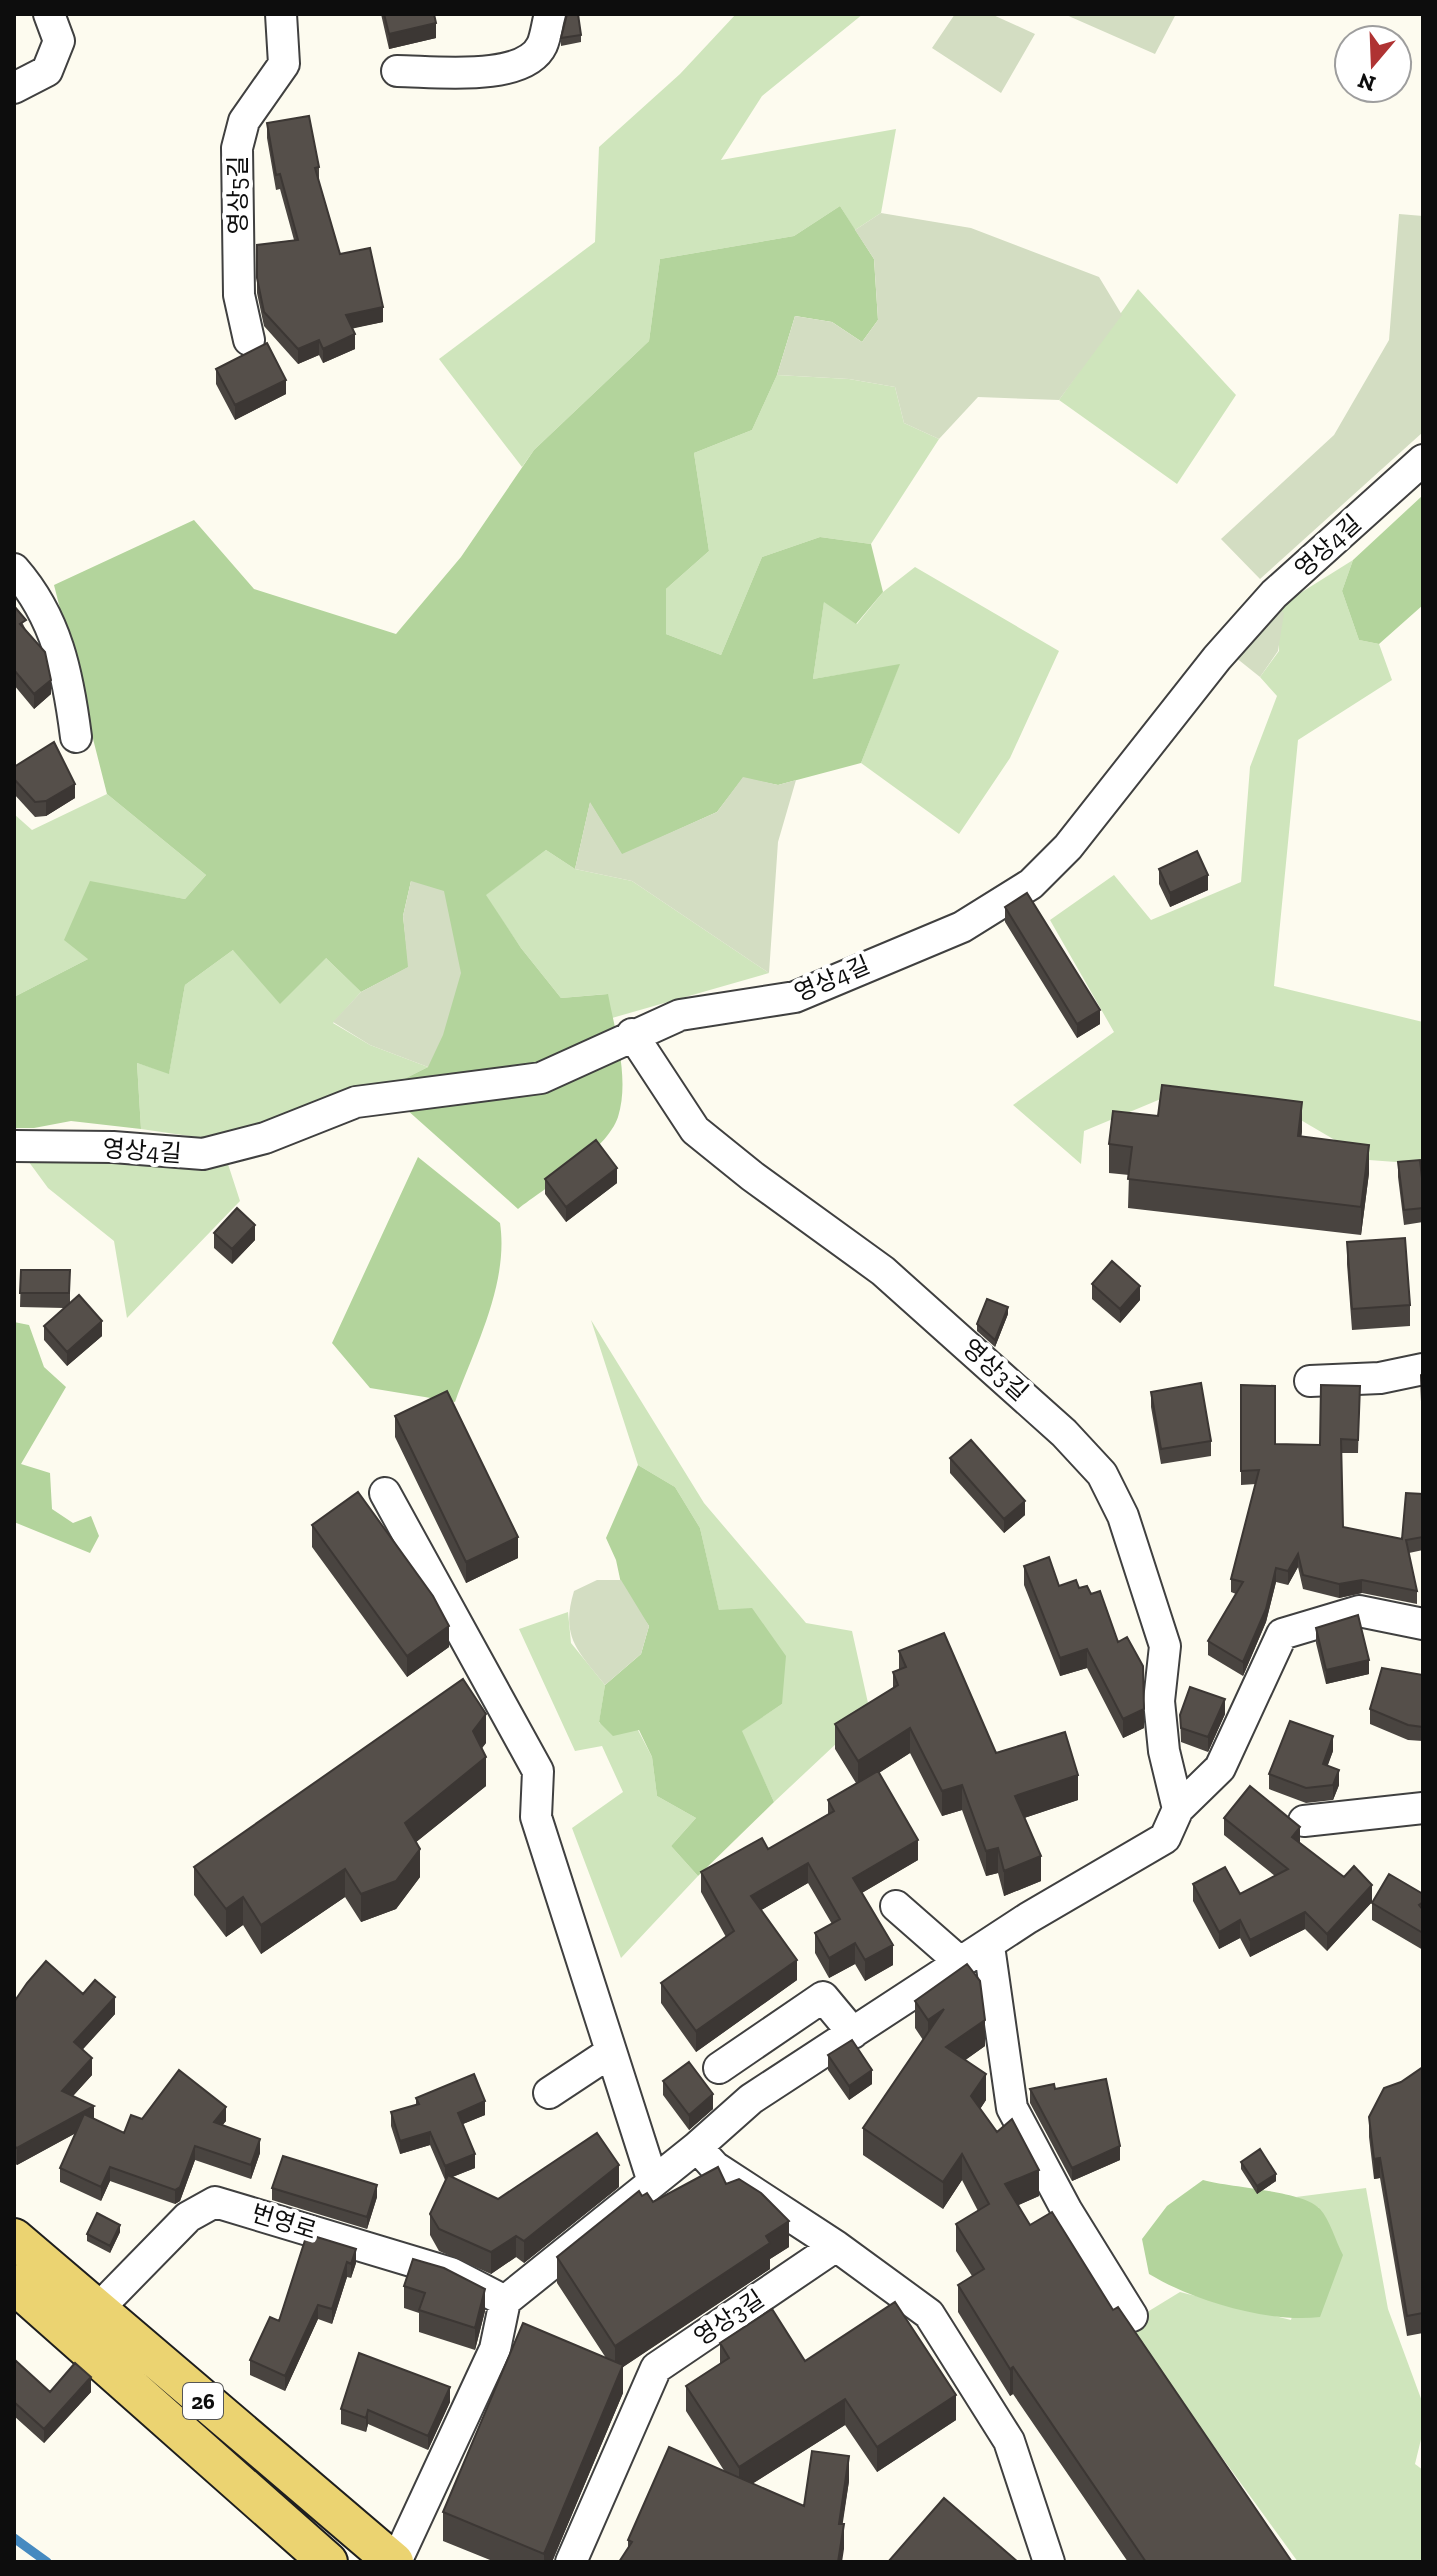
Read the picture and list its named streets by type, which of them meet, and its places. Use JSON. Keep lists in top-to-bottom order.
{
  "streets": {
    "main road": ["26"],
    "street": [
      "영상5길",
      "영상4길",
      "영상3길",
      "번영로"
    ]
  },
  "crossings": [
    ["영상4길", "영상3길"],
    ["번영로", "26"]
  ],
  "north": "bottom"
}
